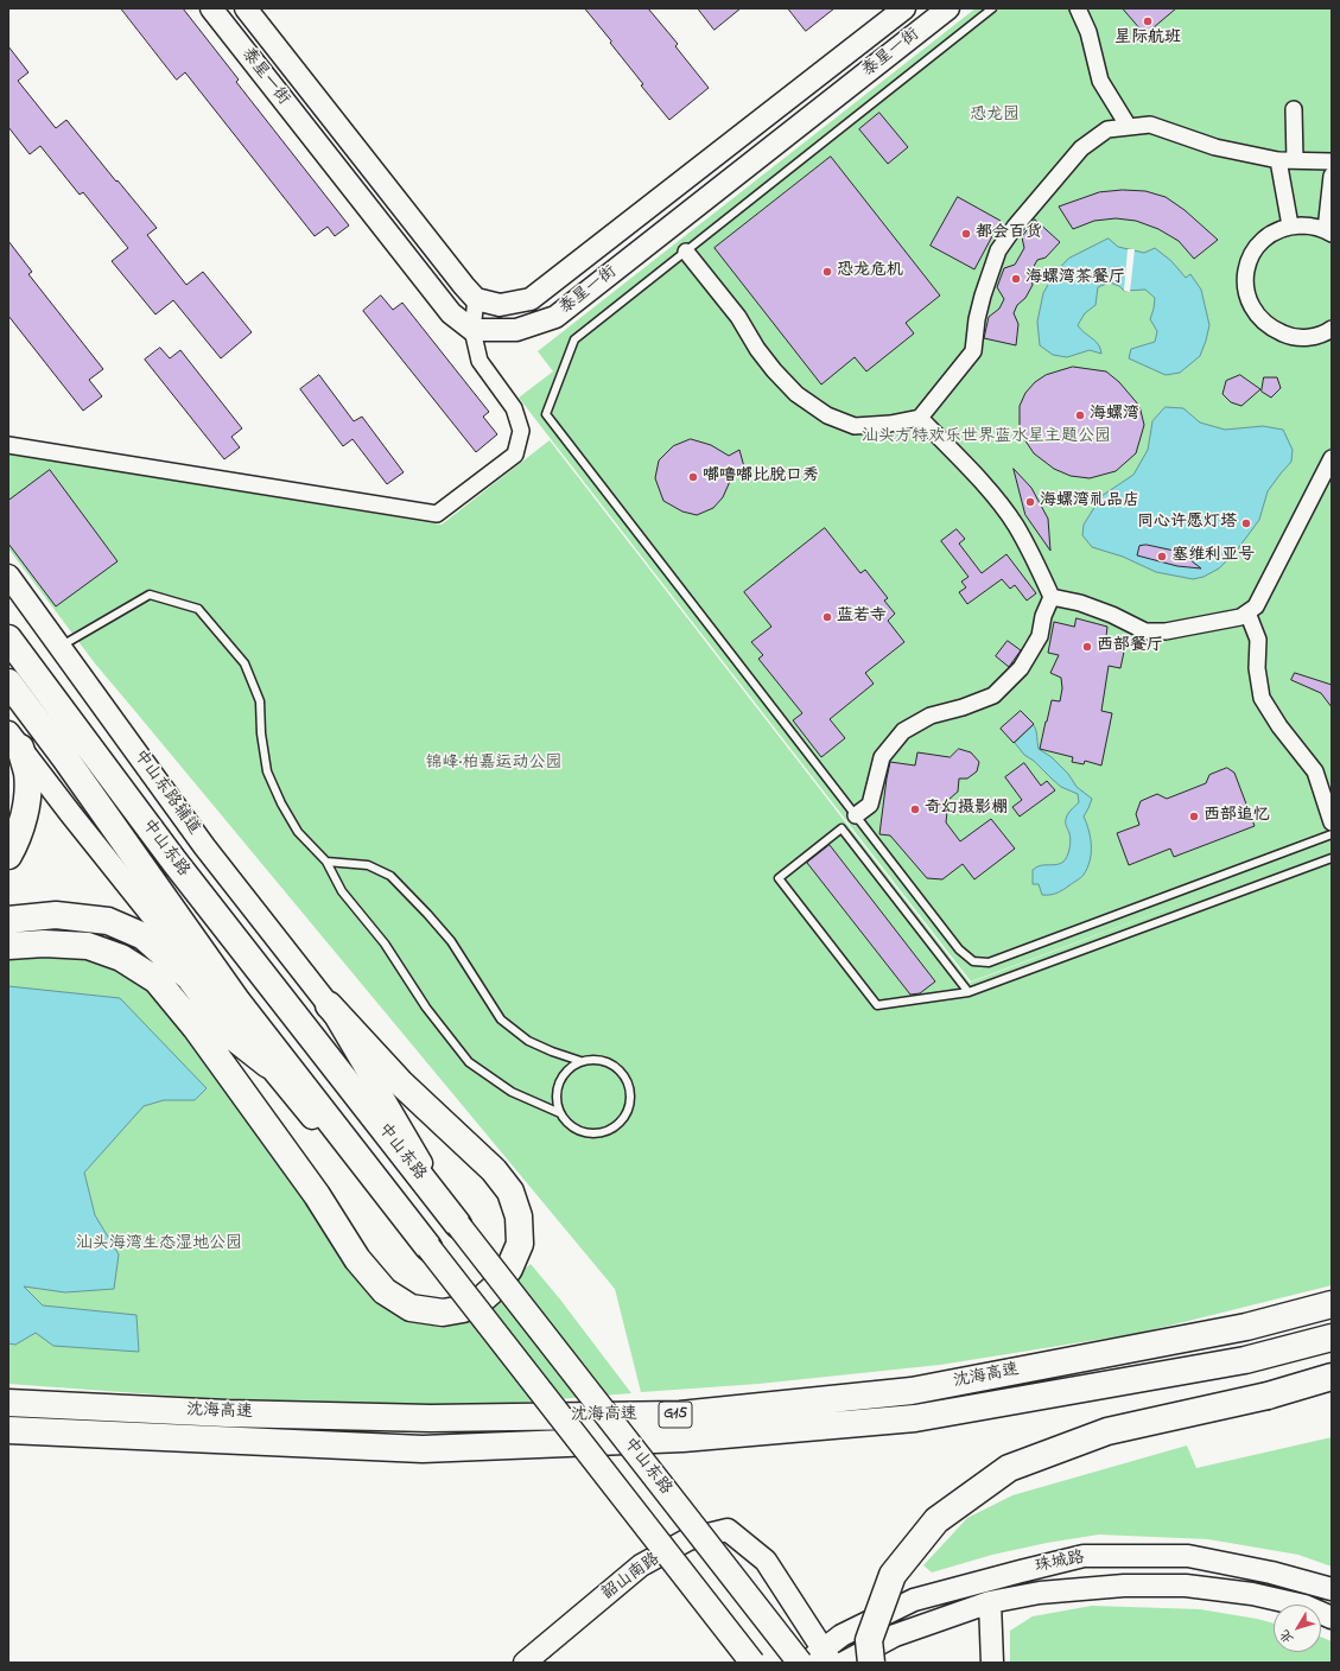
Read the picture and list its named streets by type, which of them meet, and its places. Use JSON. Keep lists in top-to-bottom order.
{
  "streets": {
    "highway": ["中山东路", "沈海高速", "G15"],
    "street": [
      "泰星一街",
      "中山东路辅道",
      "珠城路",
      "韶山南路"
    ]
  },
  "crossings": [
    ["中山东路辅道", "中山东路"],
    ["珠城路", "韶山南路"]
  ],
  "parks": [
    "恐龙园",
    "汕头方特欢乐世界蓝水星主题公园",
    "锦峰·柏嘉运动公园",
    "汕头海湾生态湿地公园"
  ],
  "places": [
    "星际航班",
    "都会百货",
    "恐龙危机",
    "海螺湾茶餐厅",
    "海螺湾",
    "嘟噜嘟比脱口秀",
    "海螺湾礼品店",
    "同心许愿灯塔",
    "塞维利亚号",
    "蓝若寺",
    "西部餐厅",
    "奇幻摄影棚",
    "西部追忆"
  ],
  "north": "bottom left"
}
